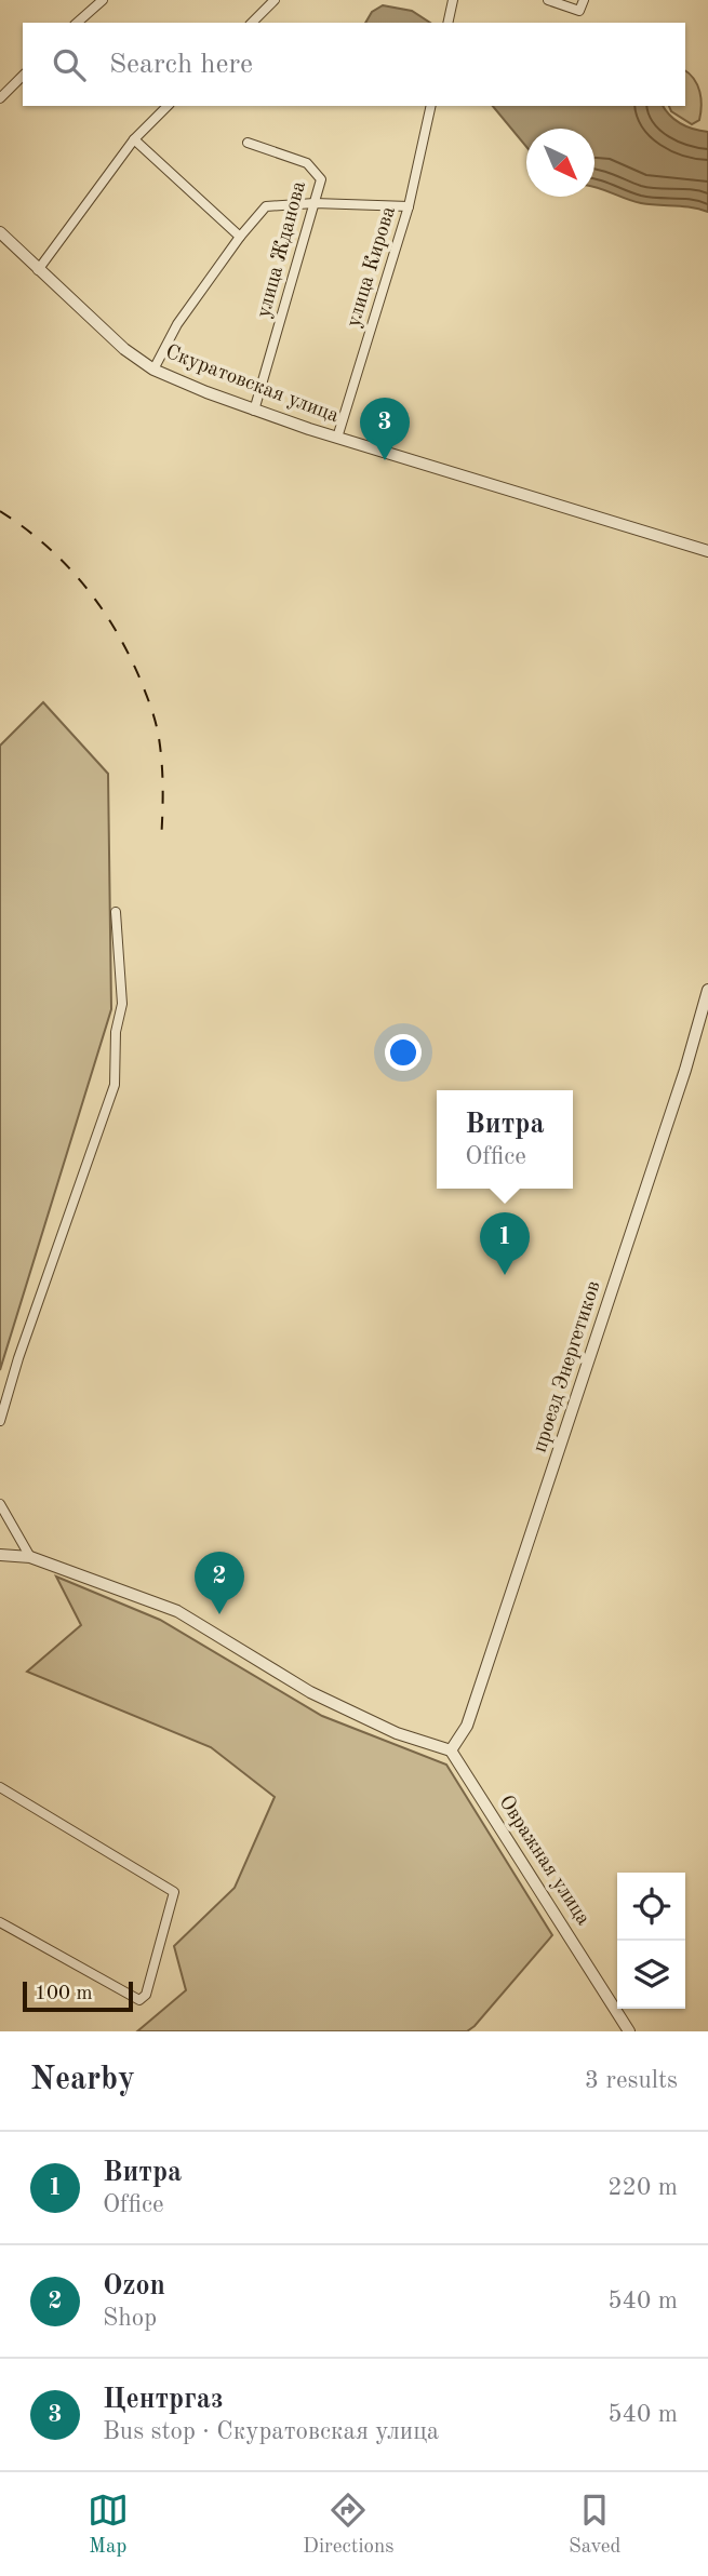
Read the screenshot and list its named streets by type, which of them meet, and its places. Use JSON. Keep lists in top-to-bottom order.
{
  "streets": {
    "street": [
      "улица Жданова",
      "улица Кирова",
      "Скуратовская улица",
      "проезд Энергетиков",
      "Овражная улица"
    ]
  },
  "crossings": [
    ["улица Жданова", "Скуратовская улица"],
    ["улица Кирова", "Скуратовская улица"],
    ["проезд Энергетиков", "Овражная улица"]
  ],
  "scale_bar": "100 m",
  "north": "bottom right",
  "page": {
    "search": "Search here",
    "pins": ["3", "1", "2"],
    "popup": ["Витра", "Office"],
    "scale": "100 m",
    "heading": ["Nearby", "3 results"],
    "list": [
      {
        "mark": "1",
        "name": "Витра",
        "note": "Office",
        "value": "220 m"
      },
      {
        "mark": "2",
        "name": "Ozon",
        "note": "Shop",
        "value": "540 m"
      },
      {
        "mark": "3",
        "name": "Центргаз",
        "note": "Bus stop · Скуратовская улица",
        "value": "540 m"
      }
    ],
    "nav": ["Map", "Directions", "Saved"]
  }
}
